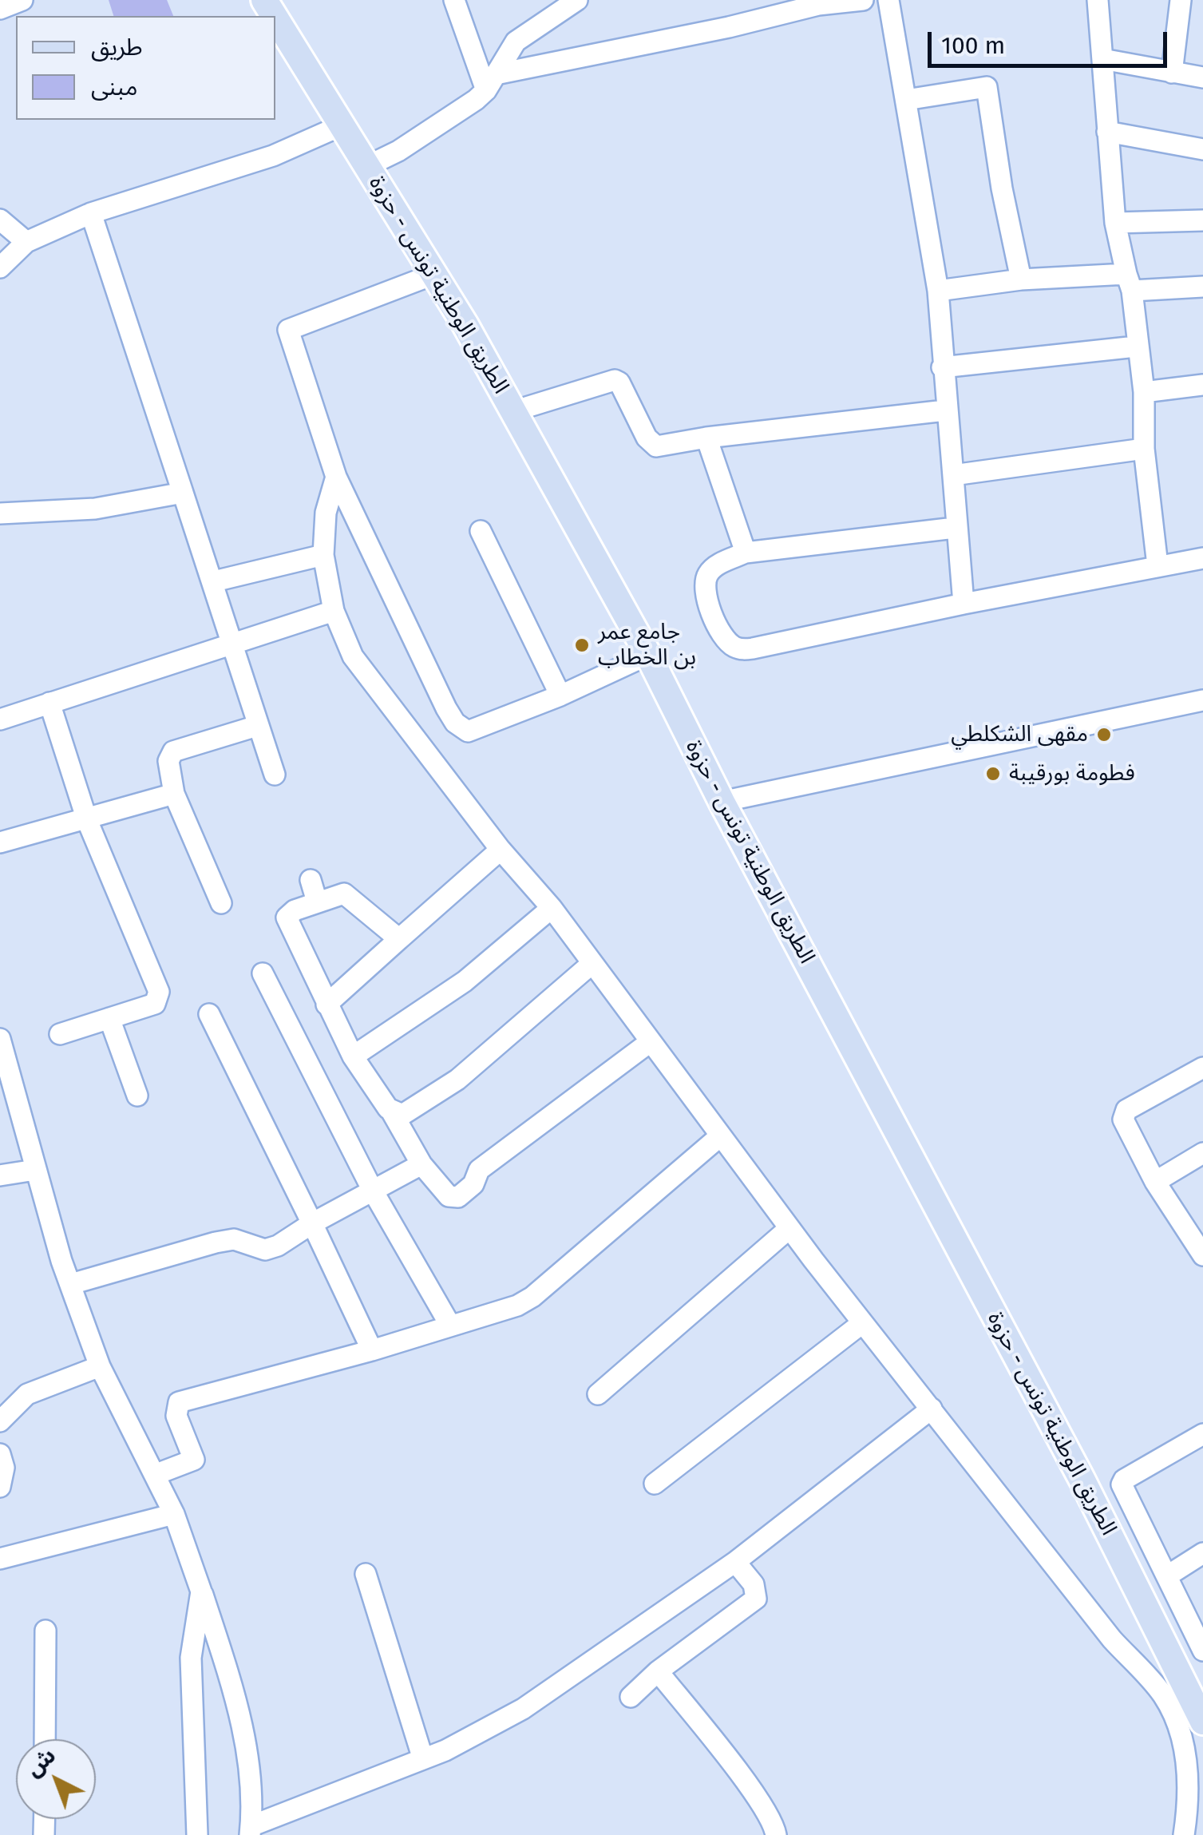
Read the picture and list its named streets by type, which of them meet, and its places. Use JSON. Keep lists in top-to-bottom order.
{
  "streets": {
    "main road": ["الطريق الوطنية تونس - حزوة"]
  },
  "places": ["جامع عمر بن الخطاب", "مقهى الشكلطي", "فطومة بورقيبة"],
  "legend": ["طريق", "مبنى"],
  "scale_bar": "100 m",
  "north": "top left"
}
